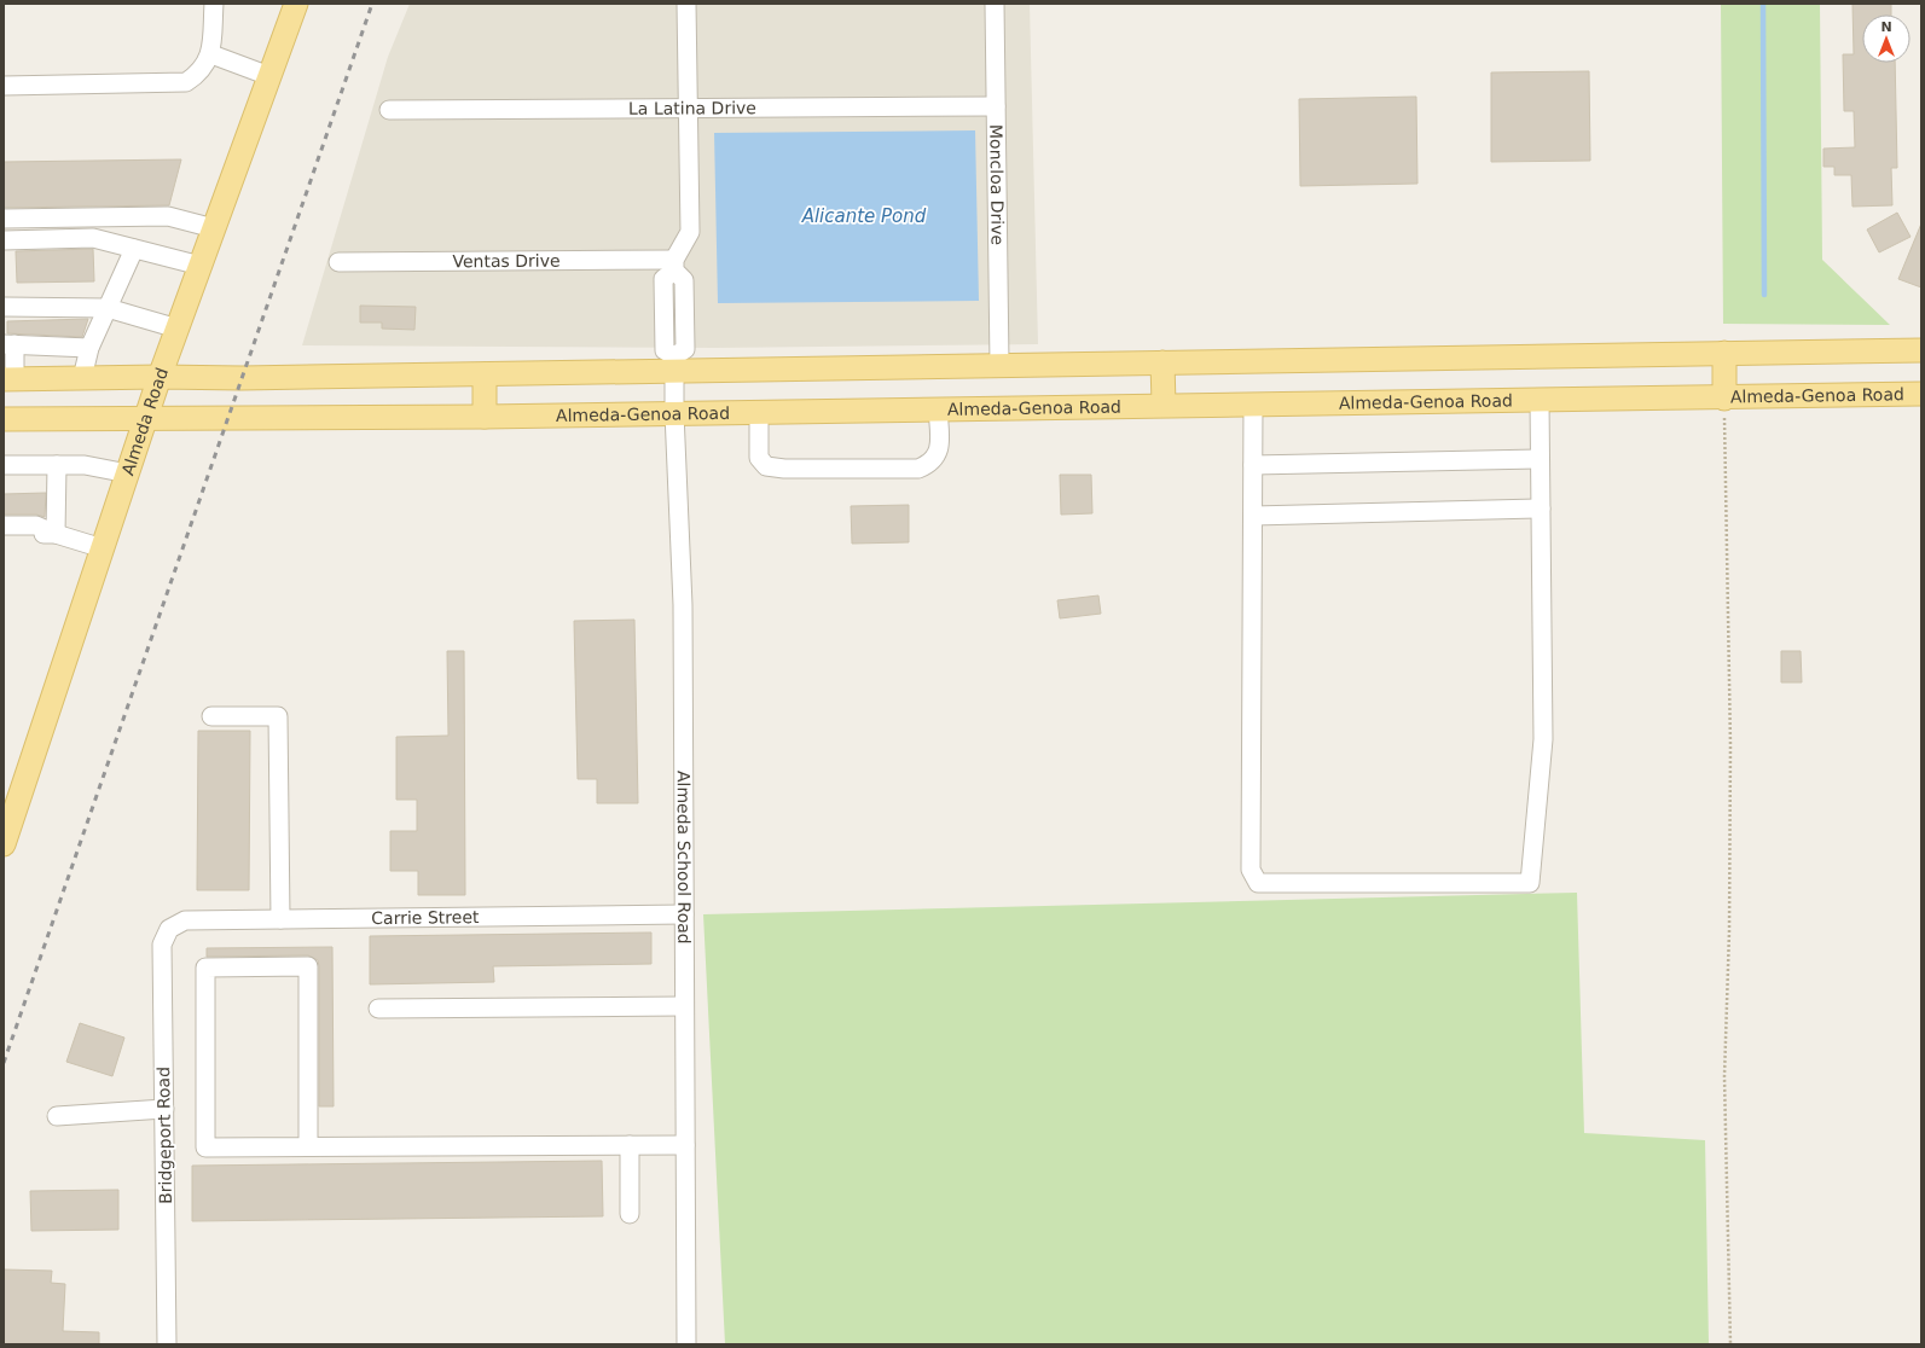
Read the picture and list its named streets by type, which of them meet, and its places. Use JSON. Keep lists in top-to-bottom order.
{
  "streets": {
    "main road": ["Almeda-Genoa Road", "Almeda Road"],
    "street": [
      "La Latina Drive",
      "Moncloa Drive",
      "Ventas Drive",
      "Almeda School Road",
      "Carrie Street",
      "Bridgeport Road"
    ]
  },
  "crossings": [
    ["La Latina Drive", "Moncloa Drive"],
    ["Almeda-Genoa Road", "Almeda Road"],
    ["Almeda-Genoa Road", "Almeda School Road"],
    ["Almeda School Road", "Carrie Street"],
    ["Carrie Street", "Bridgeport Road"]
  ],
  "water": ["Alicante Pond"],
  "north": "top"
}
